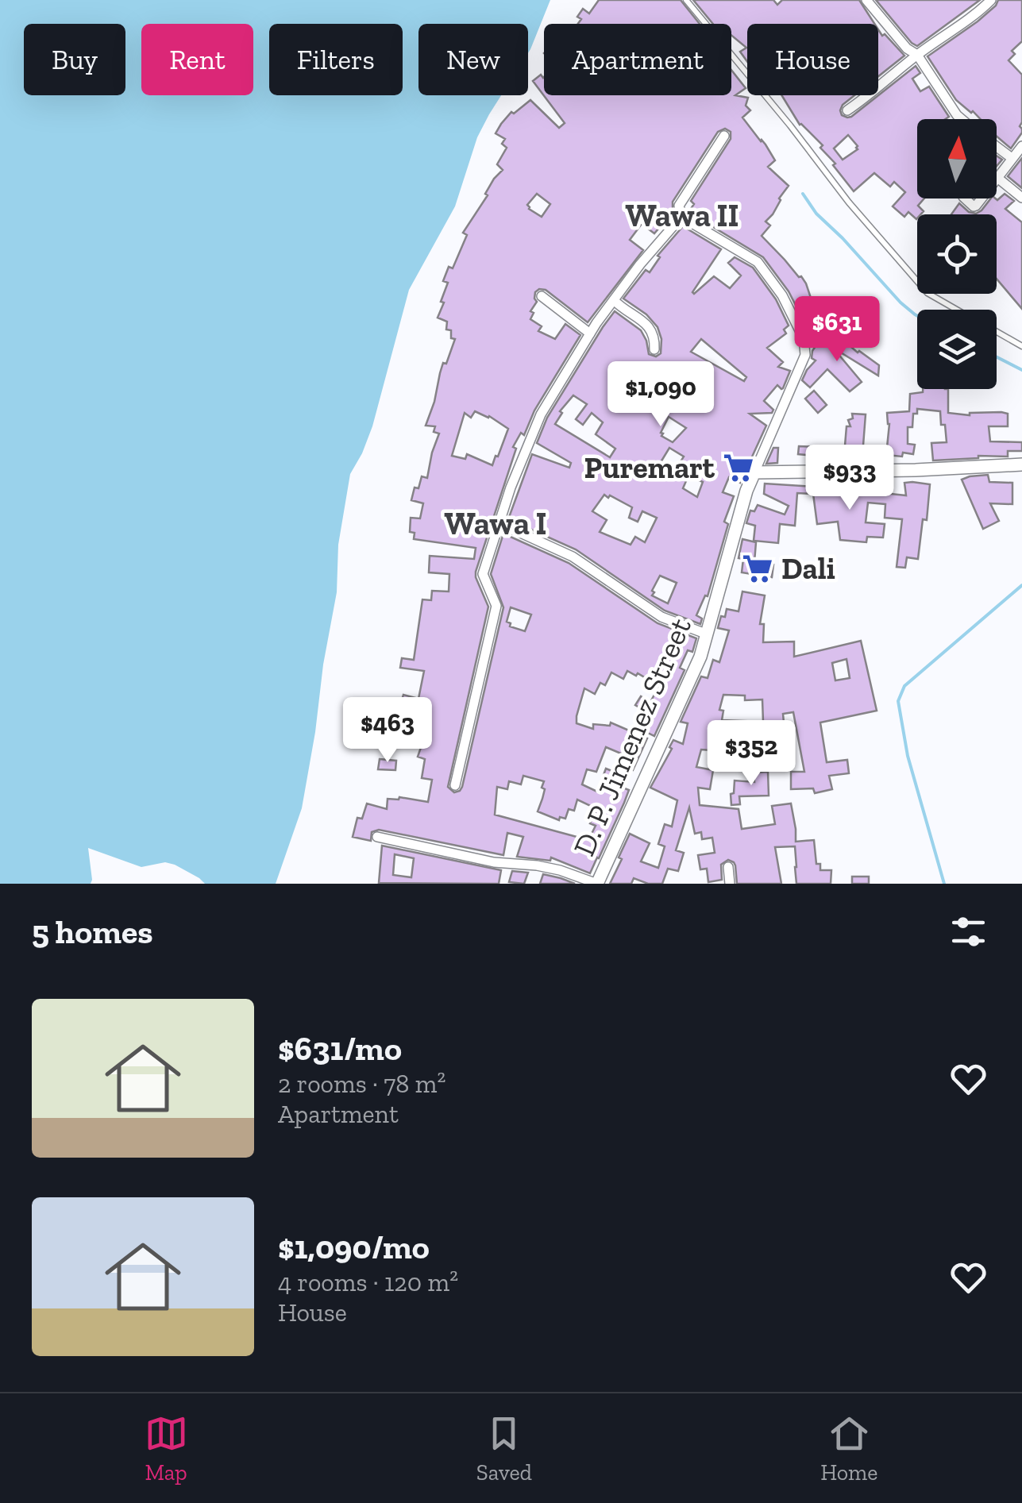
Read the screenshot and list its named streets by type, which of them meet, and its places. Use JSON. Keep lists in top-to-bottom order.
{
  "streets": {
    "street": ["D. P. Jimenez Street"]
  },
  "districts": ["Wawa II", "Wawa I"],
  "places": {
    "supermarket": ["Puremart", "Dali"]
  },
  "north": "top",
  "page": {
    "chip": [
      "Buy",
      "Rent",
      "Filters",
      "New",
      "Apartment",
      "House"
    ],
    "price": [
      "$631",
      "$1,090",
      "$933",
      "$463",
      "$352"
    ],
    "heading": "5 homes",
    "list": [
      {
        "name": "$631/mo",
        "note": "2 rooms · 78 m² · Apartment"
      },
      {
        "name": "$1,090/mo",
        "note": "4 rooms · 120 m² · House"
      }
    ],
    "tabs": ["Map", "Saved", "Home"]
  }
}
